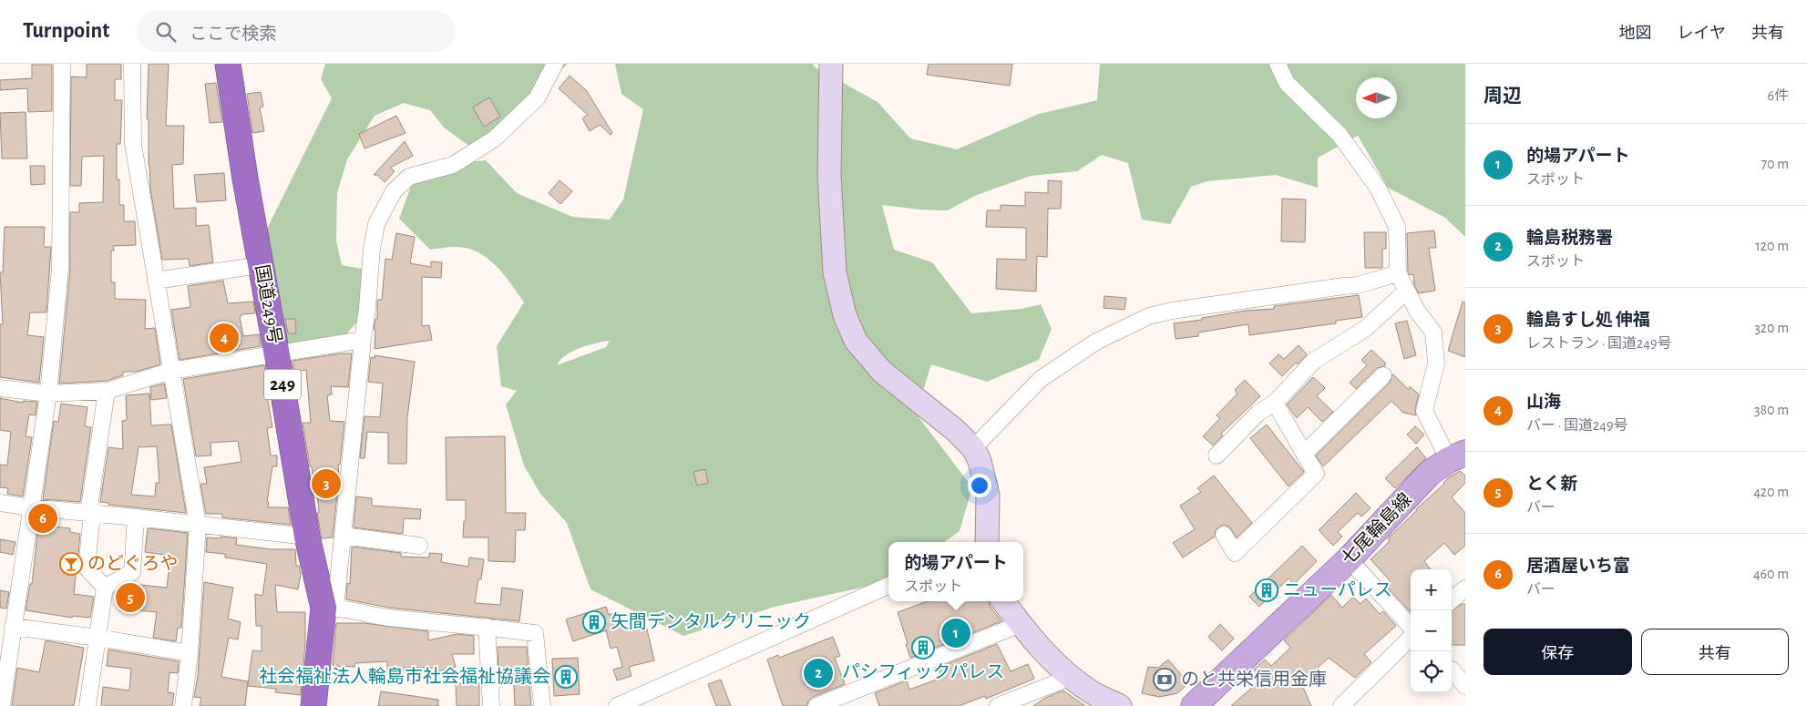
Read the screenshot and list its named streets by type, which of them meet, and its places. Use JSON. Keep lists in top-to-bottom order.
{
  "streets": {
    "highway": ["国道249号", "249"],
    "main road": ["七尾輪島線"]
  },
  "places": {
    "bar": ["のどぐろや"],
    "building": [
      "ニューパレス",
      "矢間デンタルクリニック",
      "パシフィックパレス",
      "社会福祉法人輪島市社会福祉協議会"
    ],
    "bank": ["のと共栄信用金庫"]
  },
  "north": "left",
  "page": {
    "header": "Turnpoint",
    "search": "ここで検索",
    "nav": ["地図", "レイヤ", "共有"],
    "heading": ["周辺", "6件"],
    "list": [
      {
        "mark": "1",
        "name": "的場アパート",
        "note": "スポット",
        "value": "70 m"
      },
      {
        "mark": "2",
        "name": "輪島税務署",
        "note": "スポット",
        "value": "120 m"
      },
      {
        "mark": "3",
        "name": "輪島すし処 伸福",
        "note": "レストラン · 国道249号",
        "value": "320 m"
      },
      {
        "mark": "4",
        "name": "山海",
        "note": "バー · 国道249号",
        "value": "380 m"
      },
      {
        "mark": "5",
        "name": "とく新",
        "note": "バー",
        "value": "420 m"
      },
      {
        "mark": "6",
        "name": "居酒屋いち富",
        "note": "バー",
        "value": "460 m"
      }
    ],
    "pins": [
      "4",
      "3",
      "6",
      "5",
      "1",
      "2"
    ],
    "popup": ["的場アパート", "スポット"],
    "map_buttons": ["+", "−"],
    "buttons": ["保存", "共有"]
  }
}
